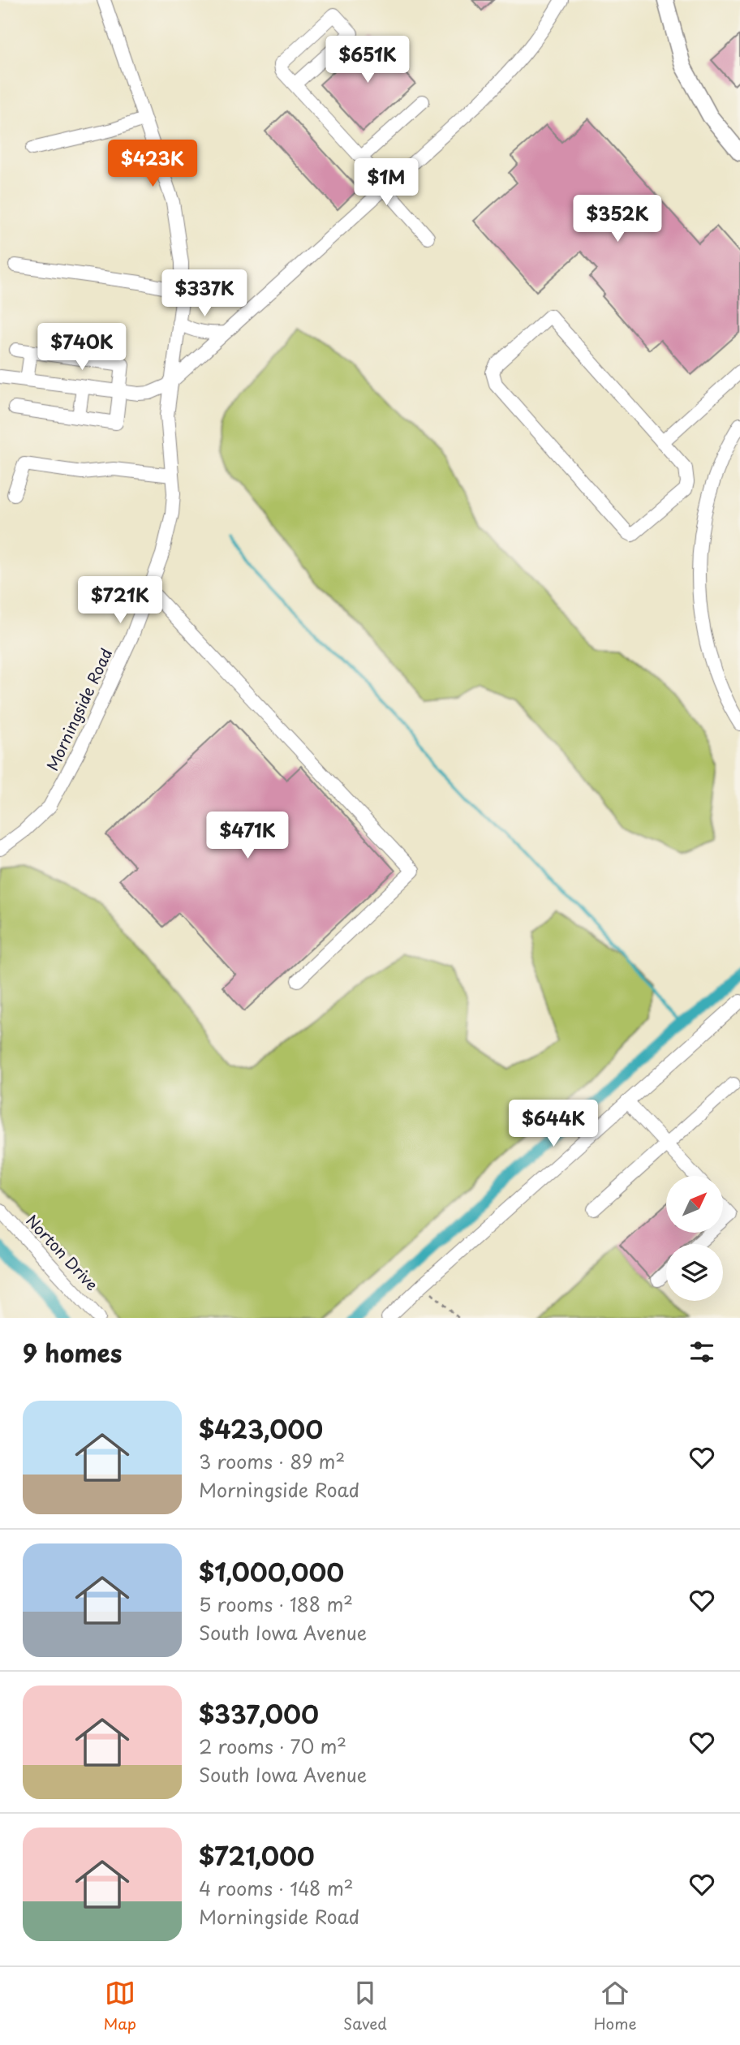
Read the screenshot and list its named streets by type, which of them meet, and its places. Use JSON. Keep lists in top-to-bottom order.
{
  "streets": {
    "street": ["Morningside Road", "Norton Drive"]
  },
  "north": "top right",
  "page": {
    "price": [
      "$651K",
      "$423K",
      "$1M",
      "$352K",
      "$337K",
      "$740K",
      "$721K",
      "$471K",
      "$644K"
    ],
    "heading": "9 homes",
    "list": [
      {
        "name": "$423,000",
        "note": "3 rooms · 89 m² · Morningside Road"
      },
      {
        "name": "$1,000,000",
        "note": "5 rooms · 188 m² · South Iowa Avenue"
      },
      {
        "name": "$337,000",
        "note": "2 rooms · 70 m² · South Iowa Avenue"
      },
      {
        "name": "$721,000",
        "note": "4 rooms · 148 m² · Morningside Road"
      }
    ],
    "tabs": ["Map", "Saved", "Home"]
  }
}
